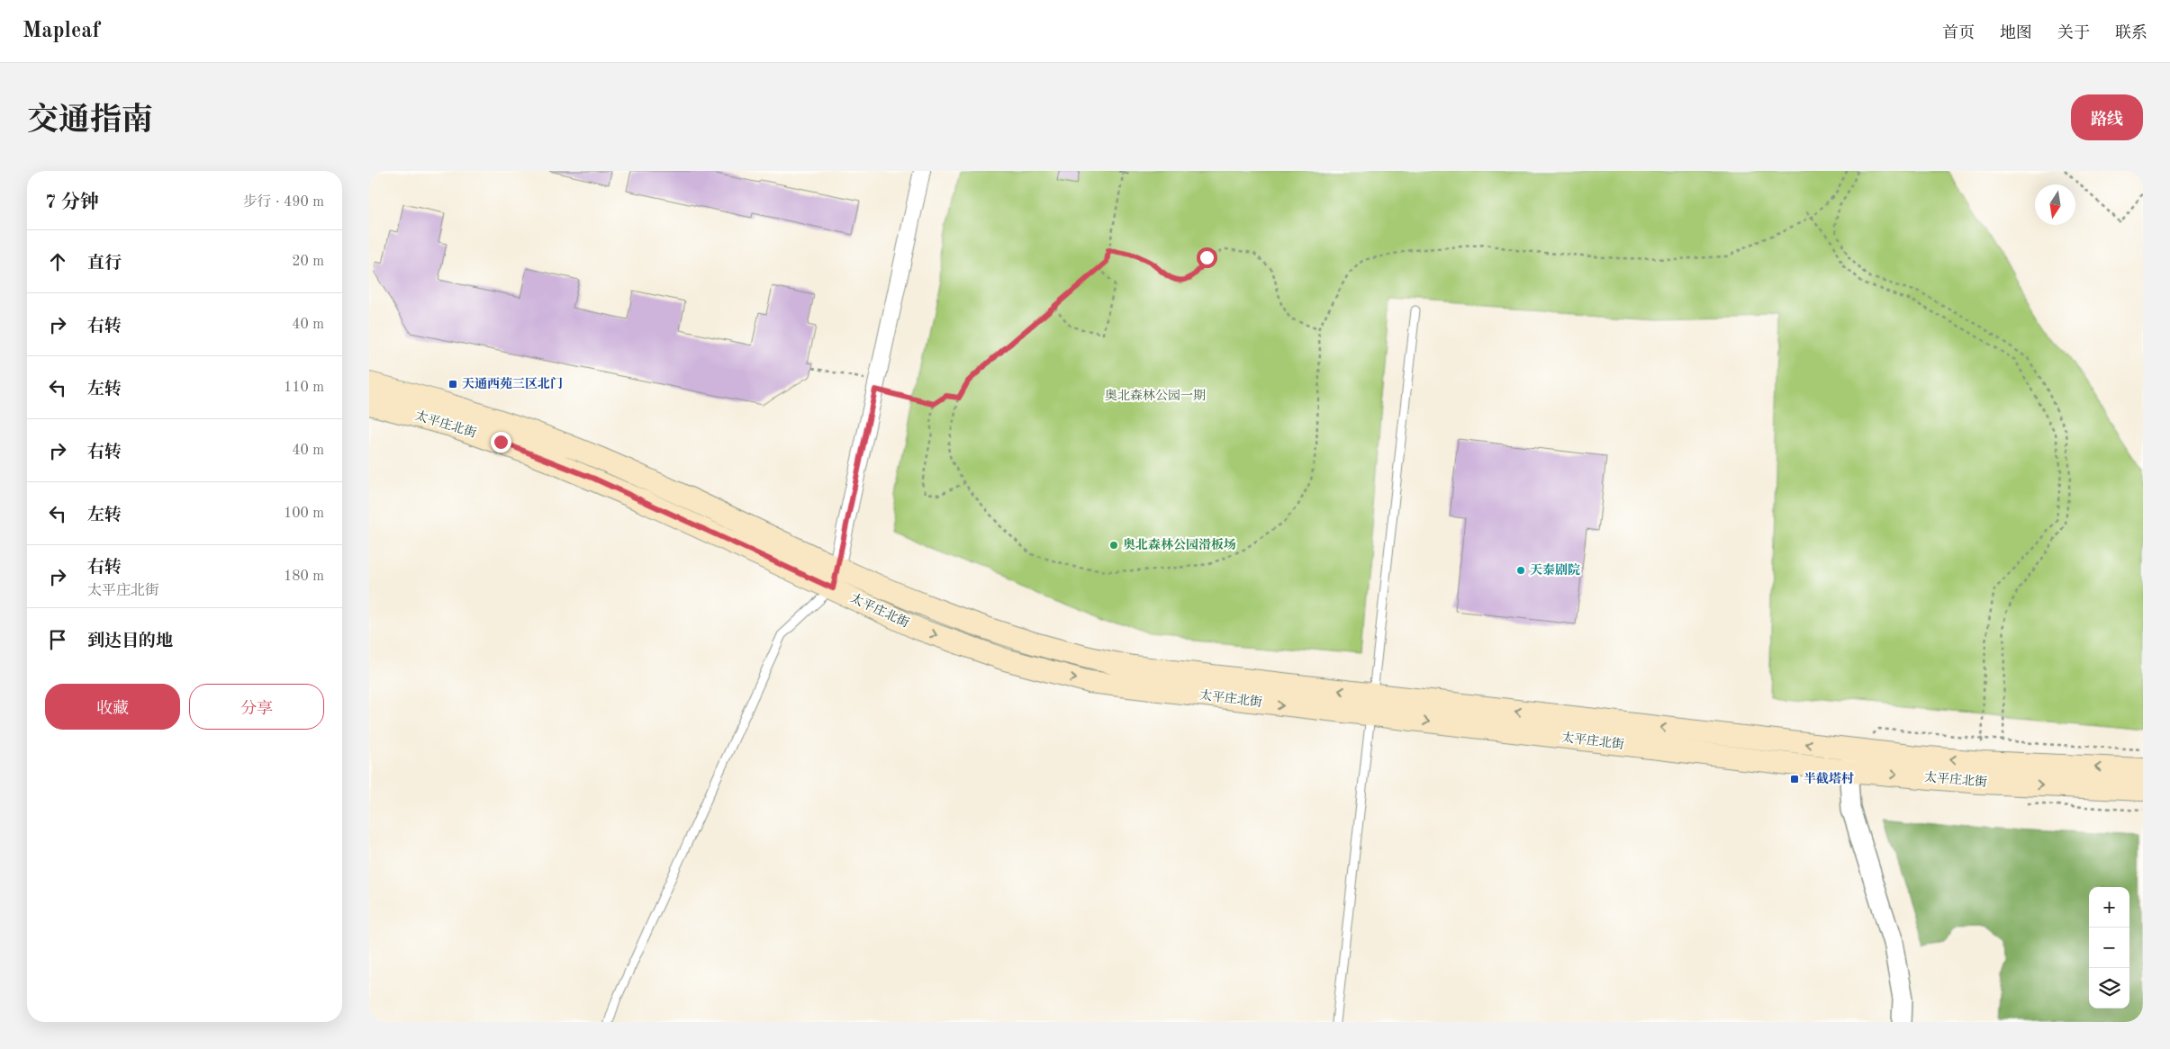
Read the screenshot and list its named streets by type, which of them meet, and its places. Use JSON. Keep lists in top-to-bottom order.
{
  "streets": {
    "main road": ["太平庄北街"]
  },
  "parks": ["奥北森林公园一期"],
  "places": {
    "transit": ["天通西苑三区北门", "半截塔村"],
    "other": ["奥北森林公园滑板场", "天泰剧院"]
  },
  "north": "bottom",
  "page": {
    "header": "Mapleaf",
    "nav": [
      "首页",
      "地图",
      "关于",
      "联系"
    ],
    "title": "交通指南",
    "buttons": [
      "路线",
      ["收藏", "分享"]
    ],
    "heading": ["7 分钟", "步行 · 490 m"],
    "list": [
      ["直行", "20 m"],
      ["右转", "40 m"],
      ["左转", "110 m"],
      ["右转", "40 m"],
      ["左转", "100 m"],
      ["右转", "太平庄北街", "180 m"],
      "到达目的地"
    ],
    "map_buttons": ["+", "−"]
  }
}
